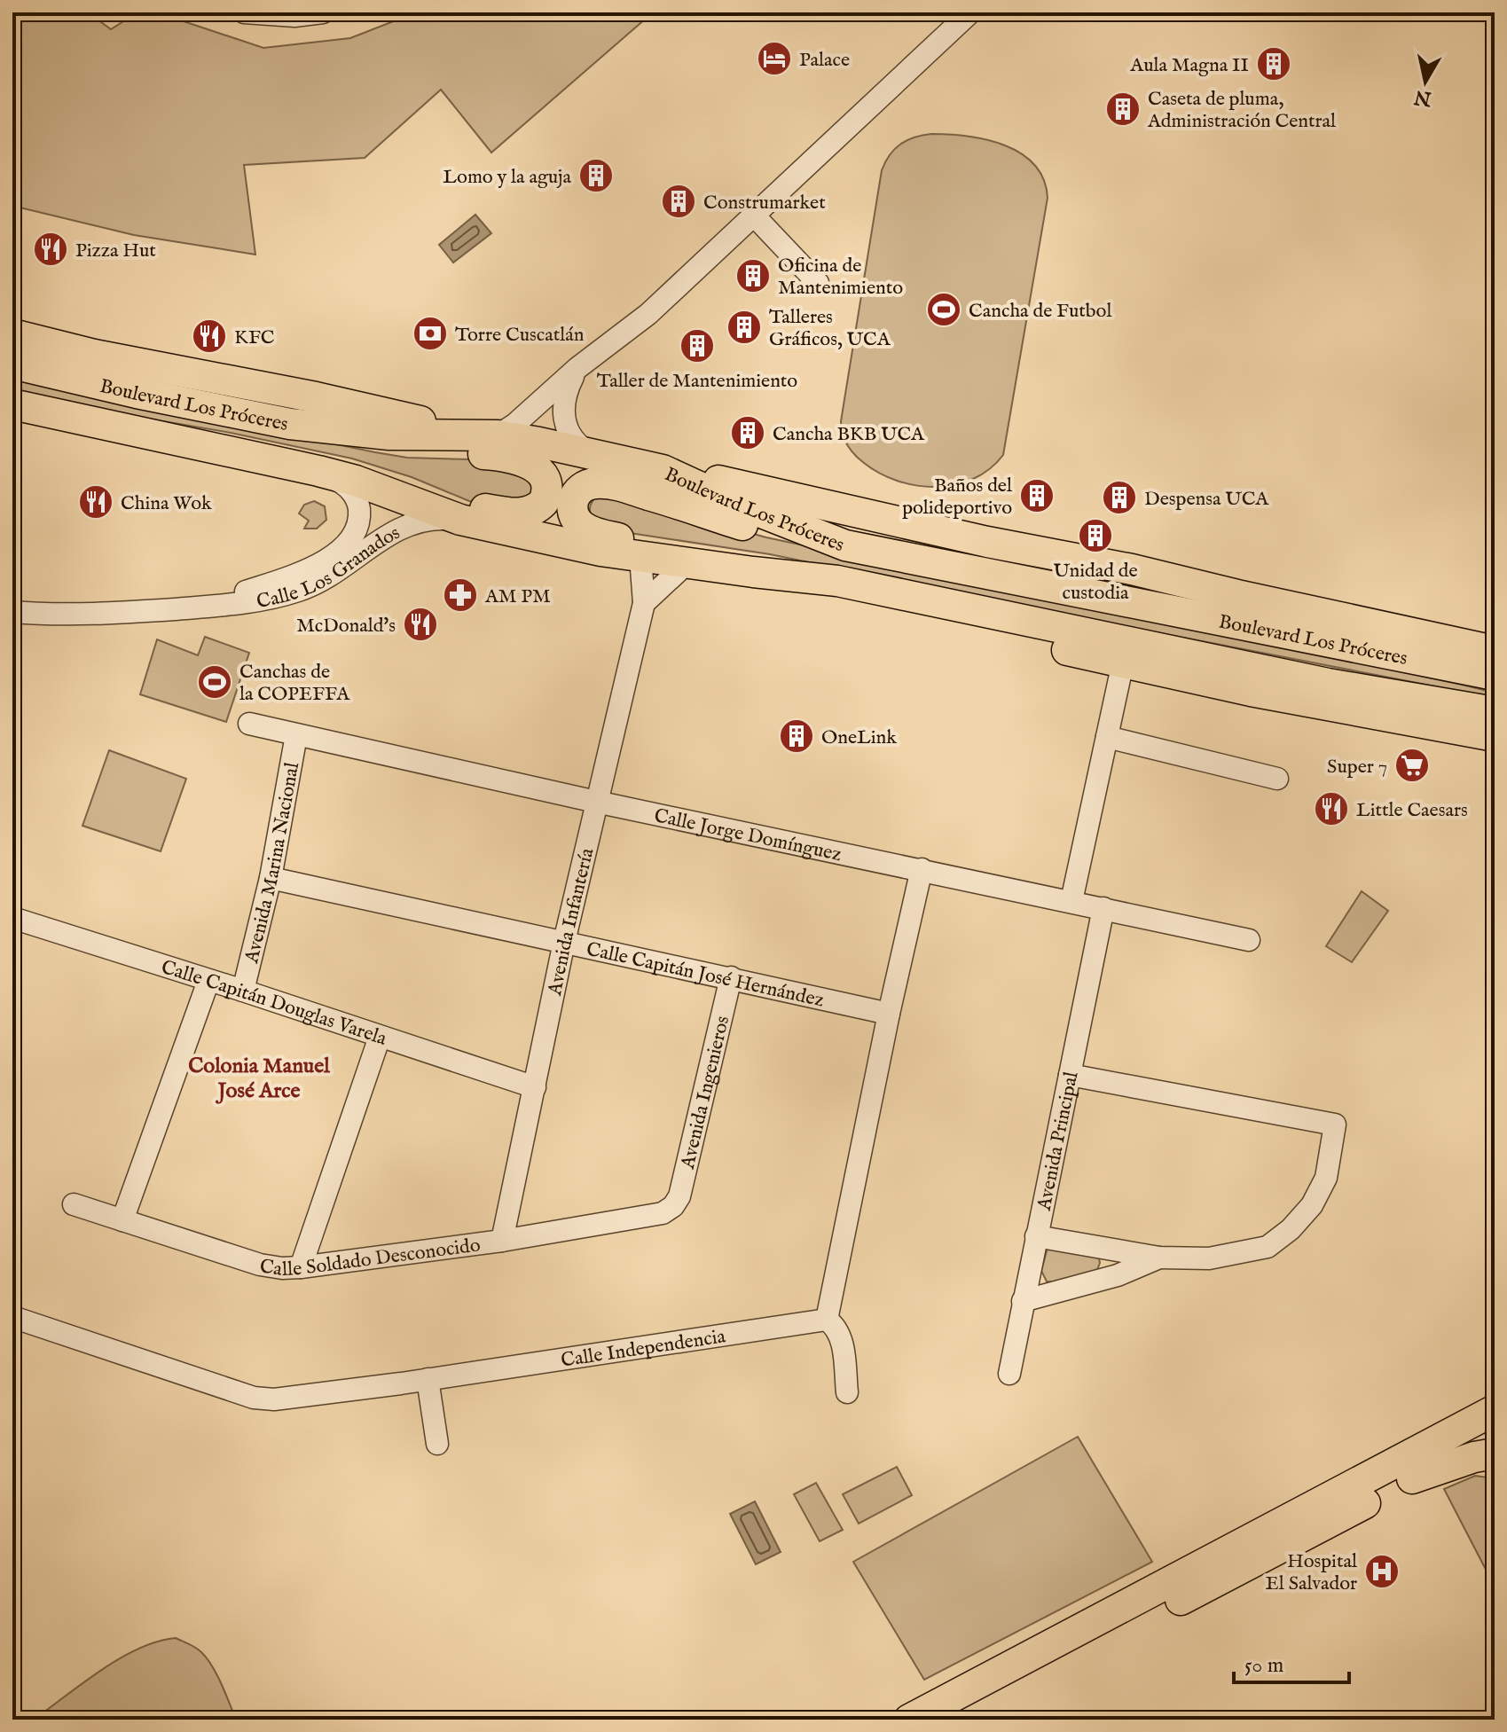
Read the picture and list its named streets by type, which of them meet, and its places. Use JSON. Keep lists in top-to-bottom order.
{
  "streets": {
    "highway": ["Boulevard Los Próceres"],
    "street": [
      "Calle Los Granados",
      "Calle Jorge Domínguez",
      "Avenida Marina Nacional",
      "Avenida Infantería",
      "Calle Capitán José Hernández",
      "Calle Capitán Douglas Varela",
      "Avenida Ingenieros",
      "Avenida Principal",
      "Calle Soldado Desconocido",
      "Calle Independencia"
    ]
  },
  "crossings": [
    ["Boulevard Los Próceres", "Calle Los Granados"],
    ["Boulevard Los Próceres", "Avenida Infantería"],
    ["Calle Jorge Domínguez", "Avenida Marina Nacional"],
    ["Calle Jorge Domínguez", "Avenida Infantería"],
    ["Calle Jorge Domínguez", "Avenida Principal"],
    ["Avenida Marina Nacional", "Calle Capitán José Hernández"],
    ["Avenida Marina Nacional", "Calle Capitán Douglas Varela"],
    ["Avenida Infantería", "Calle Capitán José Hernández"],
    ["Avenida Infantería", "Calle Capitán Douglas Varela"],
    ["Avenida Infantería", "Calle Soldado Desconocido"],
    ["Calle Capitán José Hernández", "Avenida Ingenieros"],
    ["Avenida Ingenieros", "Calle Soldado Desconocido"]
  ],
  "districts": ["Colonia Manuel José Arce"],
  "places": {
    "hotel": ["Palace"],
    "building": [
      "Aula Magna II",
      "Caseta de pluma, Administración Central",
      "Lomo y la aguja",
      "Construmarket",
      "Oficina de Mantenimiento",
      "Talleres Gráficos, UCA",
      "Taller de Mantenimiento",
      "Cancha BKB UCA",
      "Baños del polideportivo",
      "Despensa UCA",
      "Unidad de custodia",
      "OneLink"
    ],
    "restaurant": [
      "Pizza Hut",
      "KFC",
      "China Wok",
      "McDonald's",
      "Little Caesars"
    ],
    "sports": ["Cancha de Futbol", "Canchas de la COPEFFA"],
    "bank": ["Torre Cuscatlán"],
    "pharmacy": ["AM PM"],
    "supermarket": ["Super 7"],
    "hospital": ["Hospital El Salvador"]
  },
  "scale_bar": "50 m",
  "north": "bottom"
}
